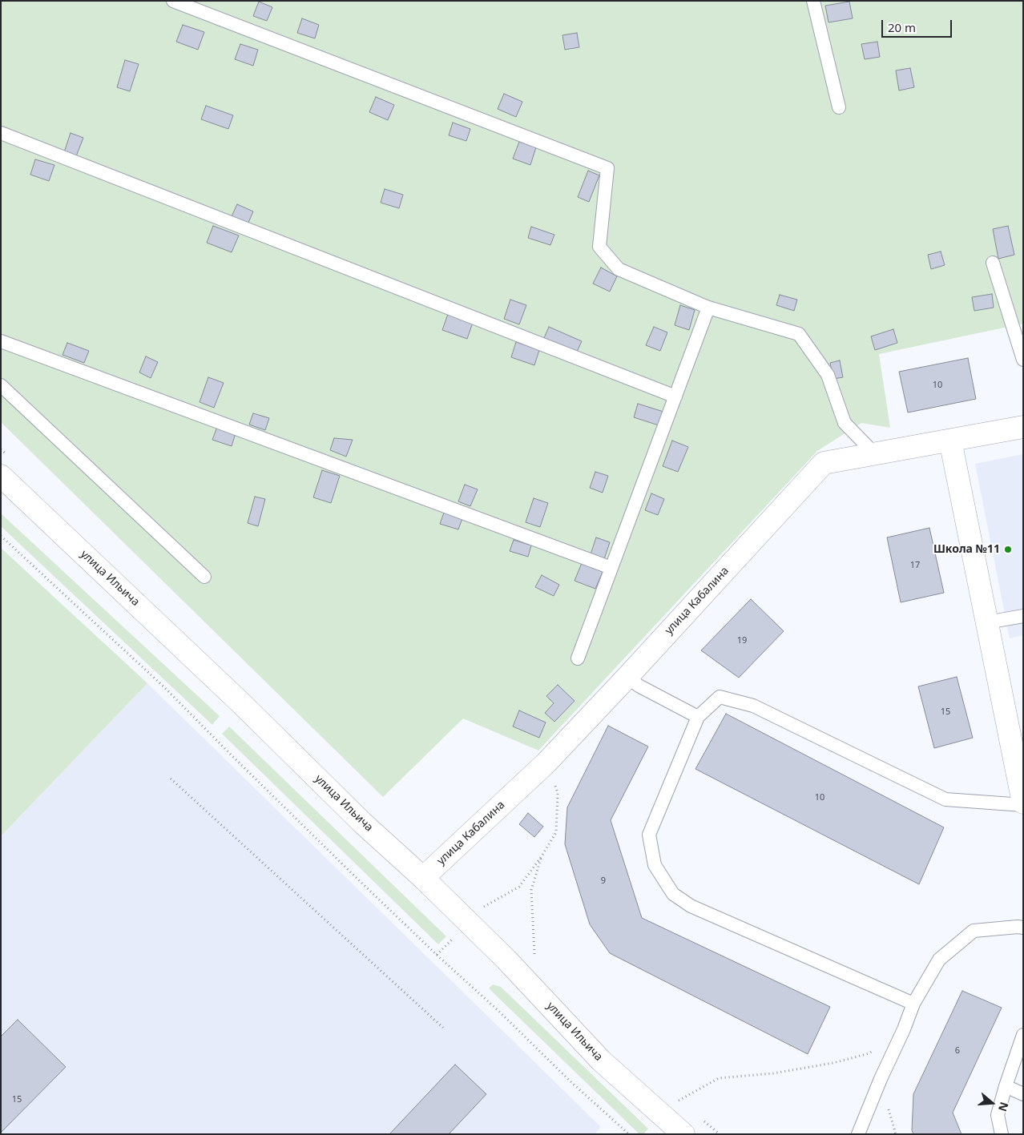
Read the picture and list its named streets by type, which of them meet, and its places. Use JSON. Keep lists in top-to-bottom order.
{
  "streets": {
    "street": ["улица Ильича", "улица Кабалина"]
  },
  "crossings": [
    ["улица Ильича", "улица Кабалина"]
  ],
  "places": ["Школа №11"],
  "house_numbers": [
    "10",
    "17",
    "19",
    "15",
    "10",
    "9",
    "6",
    "15"
  ],
  "scale_bar": "20 m",
  "north": "right"
}
